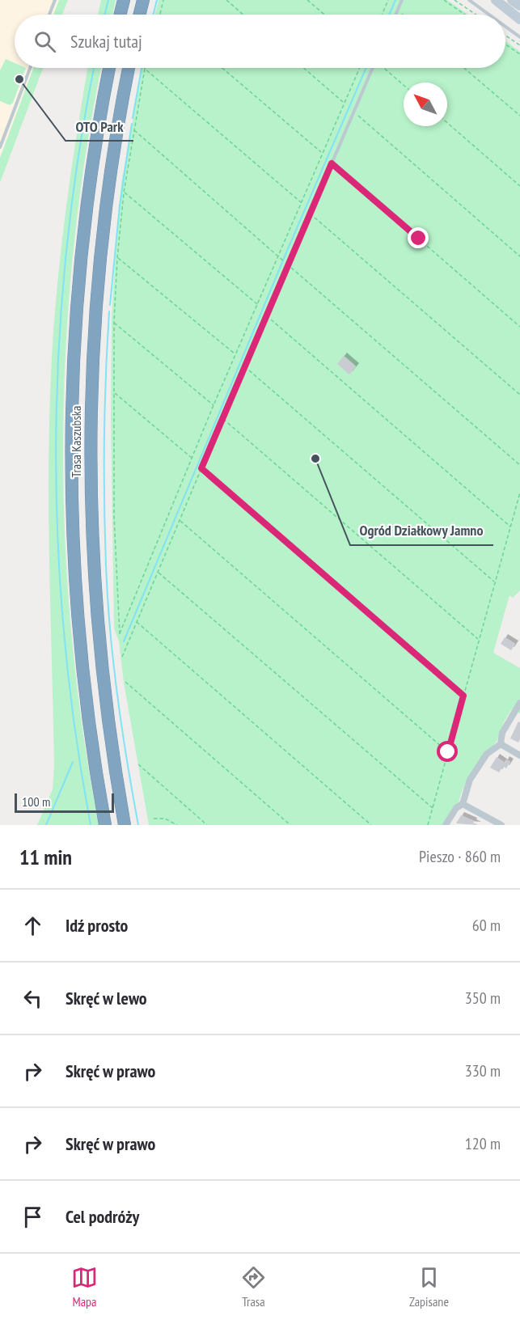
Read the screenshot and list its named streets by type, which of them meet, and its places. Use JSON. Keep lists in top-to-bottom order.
{
  "streets": {
    "highway": ["Trasa Kaszubska"]
  },
  "places": ["OTO Park", "Ogród Działkowy Jamno"],
  "scale_bar": "100 m",
  "north": "top left",
  "page": {
    "search": "Szukaj tutaj",
    "scale": "100 m",
    "heading": ["11 min", "Pieszo · 860 m"],
    "list": [
      ["Idź prosto", "60 m"],
      ["Skręć w lewo", "350 m"],
      ["Skręć w prawo", "330 m"],
      ["Skręć w prawo", "120 m"],
      "Cel podróży"
    ],
    "nav": ["Mapa", "Trasa", "Zapisane"]
  }
}
